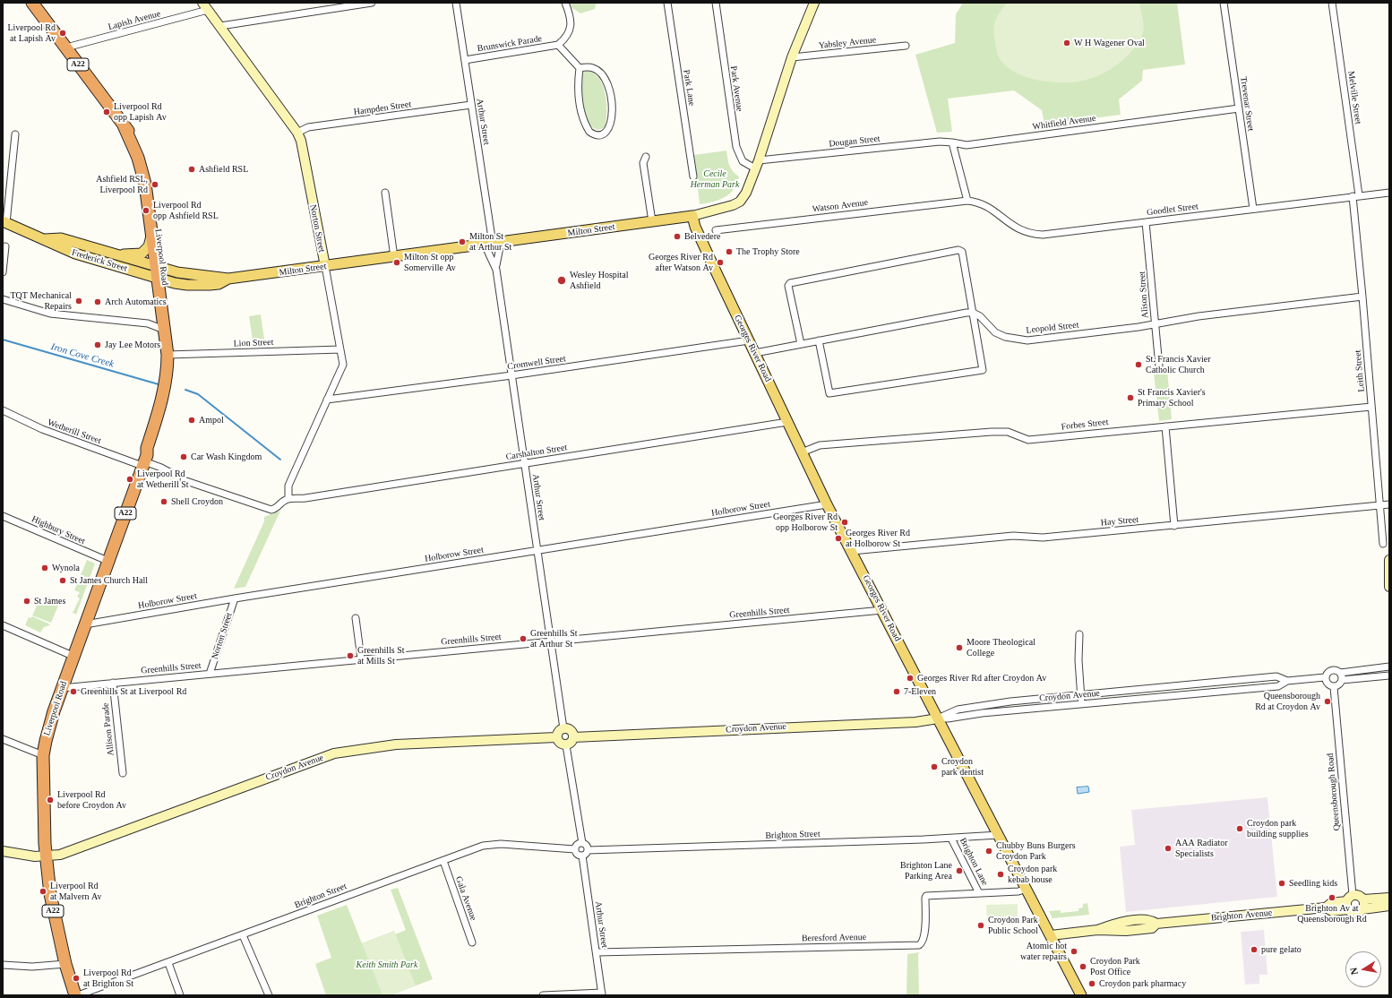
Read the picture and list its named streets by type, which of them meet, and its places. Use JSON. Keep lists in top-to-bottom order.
{
  "streets": {
    "highway": ["A22", "Liverpool Road"],
    "main road": ["Milton Street", "Frederick Street", "Georges River Road"],
    "street": [
      "Lapish Avenue",
      "Yabsley Avenue",
      "Brunswick Parade",
      "Park Lane",
      "Park Avenue",
      "Melville Street",
      "Trevenar Street",
      "Hampden Street",
      "Arthur Street",
      "Whitfield Avenue",
      "Dougan Street",
      "Watson Avenue",
      "Goodlet Street",
      "Norton Street",
      "Alison Street",
      "Leopold Street",
      "Lion Street",
      "Cromwell Street",
      "Leith Street",
      "Forbes Street",
      "Wetherill Street",
      "Carshalton Street",
      "Holborow Street",
      "Hay Street",
      "Highbury Street",
      "Greenhills Street",
      "Croydon Avenue",
      "Allison Parade",
      "Queensborough Road",
      "Brighton Street",
      "Brighton Lane",
      "Gala Avenue",
      "Brighton Avenue",
      "Beresford Avenue"
    ]
  },
  "crossings": [
    ["Lapish Avenue", "Norton Street"],
    ["Lapish Avenue", "Liverpool Road"],
    ["Yabsley Avenue", "Milton Street"],
    ["Brunswick Parade", "Arthur Street"],
    ["Park Avenue", "Dougan Street"],
    ["Park Avenue", "Milton Street"],
    ["Melville Street", "Goodlet Street"],
    ["Trevenar Street", "Whitfield Avenue"],
    ["Trevenar Street", "Goodlet Street"],
    ["Hampden Street", "Arthur Street"],
    ["Hampden Street", "Norton Street"],
    ["Arthur Street", "Milton Street"],
    ["Arthur Street", "Cromwell Street"],
    ["Arthur Street", "Carshalton Street"],
    ["Arthur Street", "Holborow Street"],
    ["Arthur Street", "Greenhills Street"],
    ["Arthur Street", "Croydon Avenue"],
    ["Arthur Street", "Brighton Street"],
    ["Arthur Street", "Beresford Avenue"],
    ["Whitfield Avenue", "Dougan Street"],
    ["Dougan Street", "Milton Street"],
    ["Watson Avenue", "Goodlet Street"],
    ["Goodlet Street", "Alison Street"],
    ["Goodlet Street", "Leith Street"],
    ["Norton Street", "Milton Street"],
    ["Norton Street", "Lion Street"],
    ["Norton Street", "Cromwell Street"],
    ["Norton Street", "Carshalton Street"],
    ["Norton Street", "Holborow Street"],
    ["Norton Street", "Greenhills Street"],
    ["Milton Street", "Liverpool Road"],
    ["Milton Street", "Frederick Street"],
    ["Milton Street", "Georges River Road"],
    ["Liverpool Road", "Frederick Street"],
    ["Liverpool Road", "Lion Street"],
    ["Liverpool Road", "Wetherill Street"],
    ["Liverpool Road", "Holborow Street"],
    ["Liverpool Road", "Highbury Street"],
    ["Liverpool Road", "Greenhills Street"],
    ["Liverpool Road", "Croydon Avenue"],
    ["Alison Street", "Leopold Street"],
    ["Leopold Street", "Leith Street"],
    ["Georges River Road", "Cromwell Street"],
    ["Georges River Road", "Forbes Street"],
    ["Georges River Road", "Carshalton Street"],
    ["Georges River Road", "Holborow Street"],
    ["Georges River Road", "Hay Street"],
    ["Georges River Road", "Greenhills Street"],
    ["Georges River Road", "Croydon Avenue"],
    ["Georges River Road", "Brighton Street"],
    ["Georges River Road", "Brighton Avenue"],
    ["Georges River Road", "Beresford Avenue"],
    ["Leith Street", "Forbes Street"],
    ["Leith Street", "Hay Street"],
    ["Greenhills Street", "Allison Parade"],
    ["Croydon Avenue", "Queensborough Road"],
    ["Queensborough Road", "Brighton Avenue"],
    ["Brighton Street", "Brighton Lane"],
    ["Brighton Street", "Gala Avenue"],
    ["Brighton Lane", "Beresford Avenue"]
  ],
  "water": ["Iron Cove Creek"],
  "parks": ["Cecile Herman Park", "Keith Smith Park"],
  "places": [
    "Liverpool Rd at Lapish Av",
    "W H Wagener Oval",
    "Liverpool Rd opp Lapish Av",
    "Ashfield RSL",
    "Ashfield RSL, Liverpool Rd",
    "Liverpool Rd opp Ashfield RSL",
    "Belvedere",
    "Milton St at Arthur St",
    "The Trophy Store",
    "Milton St opp Somerville Av",
    "Georges River Rd after Watson Av",
    "Wesley Hospital Ashfield",
    "TQT Mechanical Repairs",
    "Arch Automatics",
    "Jay Lee Motors",
    "St. Francis Xavier Catholic Church",
    "St Francis Xavier's Primary School",
    "Ampol",
    "Car Wash Kingdom",
    "Liverpool Rd at Wetherill St",
    "Shell Croydon",
    "Georges River Rd opp Holborow St",
    "Georges River Rd at Holborow St",
    "Wynola",
    "St James Church Hall",
    "St James",
    "Greenhills St at Arthur St",
    "Moore Theological College",
    "Greenhills St at Mills St",
    "Georges River Rd after Croydon Av",
    "Greenhills St at Liverpool Rd",
    "7-Eleven",
    "Queensborough Rd at Croydon Av",
    "Croydon park dentist",
    "Liverpool Rd before Croydon Av",
    "Croydon park building supplies",
    "AAA Radiator Specialists",
    "Chubby Buns Burgers Croydon Park",
    "Brighton Lane Parking Area",
    "Croydon park kebab house",
    "Seedling kids",
    "Liverpool Rd at Malvern Av",
    "Brighton Av at Queensborough Rd",
    "Croydon Park Public School",
    "pure gelato",
    "Atomic hot water repairs",
    "Croydon Park Post Office",
    "Liverpool Rd at Brighton St",
    "Croydon park pharmacy"
  ],
  "north": "left"
}
